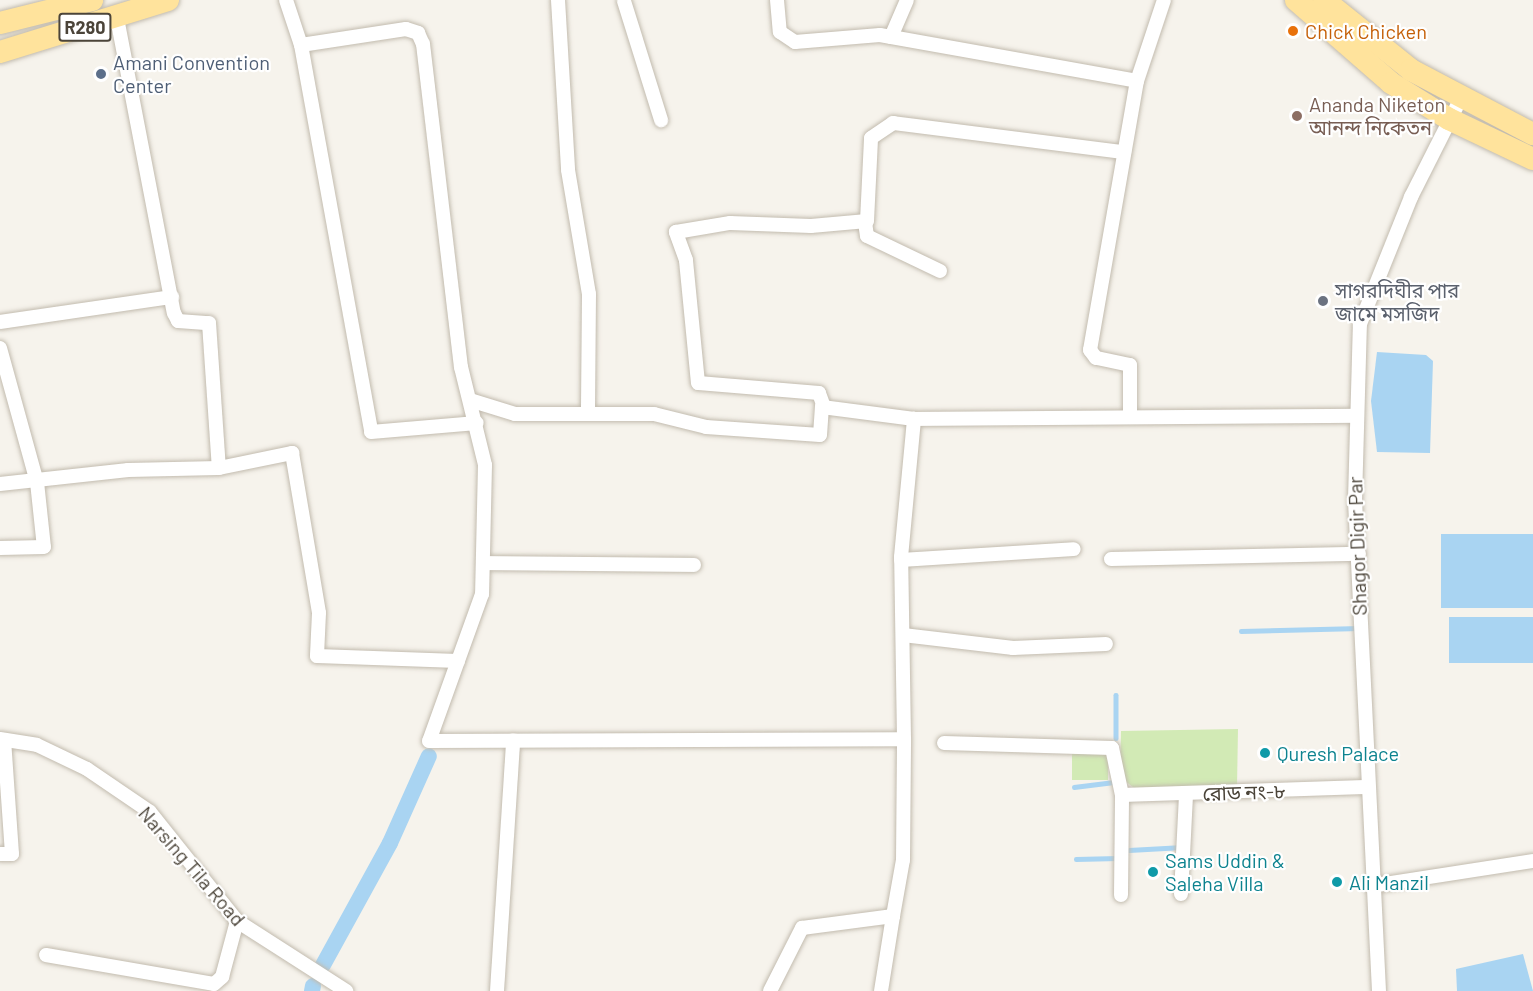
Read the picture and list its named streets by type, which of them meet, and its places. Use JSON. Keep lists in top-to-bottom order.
{
  "streets": {
    "main road": ["R280"],
    "street": ["Shagor Digir Par", "রোড নং-৮", "Narsing Tila Road"]
  },
  "crossings": [
    ["Shagor Digir Par", "রোড নং-৮"]
  ],
  "places": [
    "Chick Chicken",
    "Amani Convention Center",
    "Ananda Niketon আনন্দ নিকেতন",
    "সাগরদিঘীর পার জামে মসজিদ",
    "Quresh Palace",
    "Sams Uddin & Saleha Villa",
    "Ali Manzil"
  ]
}
